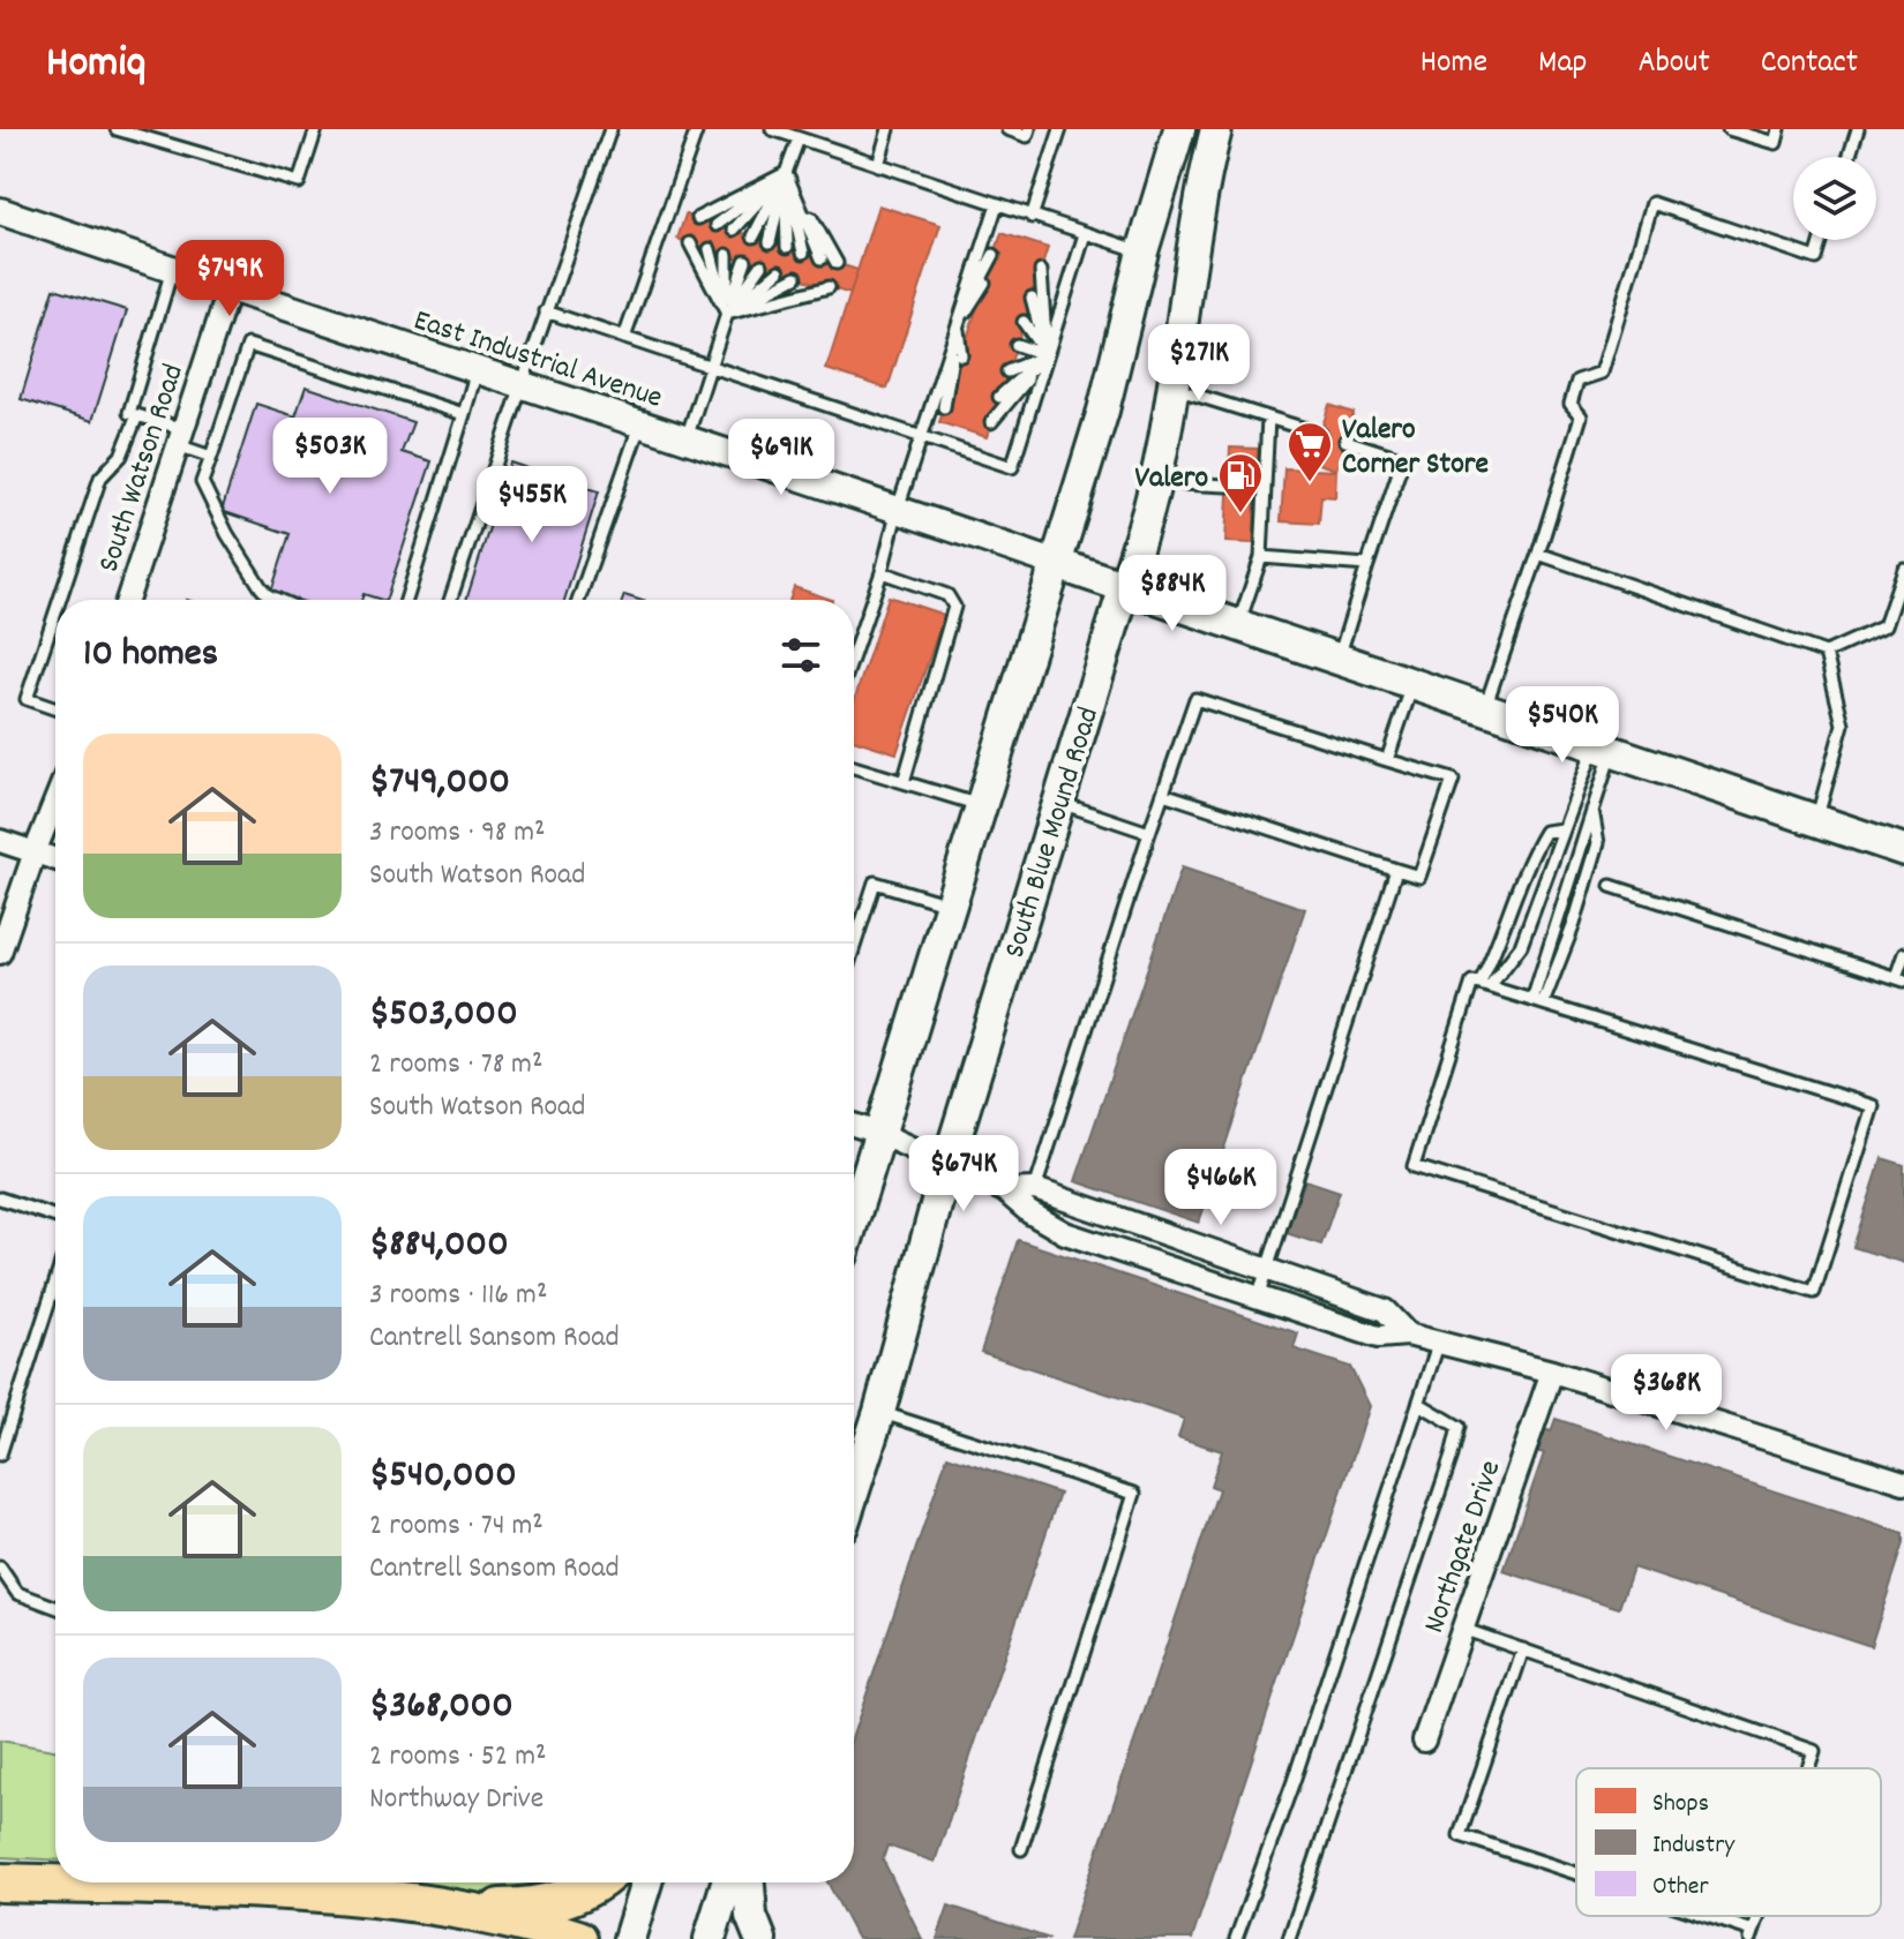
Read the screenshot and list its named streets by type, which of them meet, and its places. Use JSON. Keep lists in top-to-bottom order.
{
  "streets": {
    "main road": ["South Blue Mound Road"],
    "street": ["East Industrial Avenue", "South Watson Road", "Northgate Drive"]
  },
  "crossings": [
    ["East Industrial Avenue", "South Watson Road"]
  ],
  "places": {
    "supermarket": ["Valero Corner Store"],
    "fuel station": ["Valero"]
  },
  "legend": ["Shops", "Industry", "Other"],
  "page": {
    "header": "Homiq",
    "nav": [
      "Home",
      "Map",
      "About",
      "Contact"
    ],
    "price": [
      "$749K",
      "$271K",
      "$503K",
      "$691K",
      "$455K",
      "$884K",
      "$540K",
      "$674K",
      "$466K",
      "$368K"
    ],
    "heading": "10 homes",
    "list": [
      {
        "name": "$749,000",
        "note": "3 rooms · 98 m² · South Watson Road"
      },
      {
        "name": "$503,000",
        "note": "2 rooms · 78 m² · South Watson Road"
      },
      {
        "name": "$884,000",
        "note": "3 rooms · 116 m² · Cantrell Sansom Road"
      },
      {
        "name": "$540,000",
        "note": "2 rooms · 74 m² · Cantrell Sansom Road"
      },
      {
        "name": "$368,000",
        "note": "2 rooms · 52 m² · Northway Drive"
      }
    ]
  }
}
